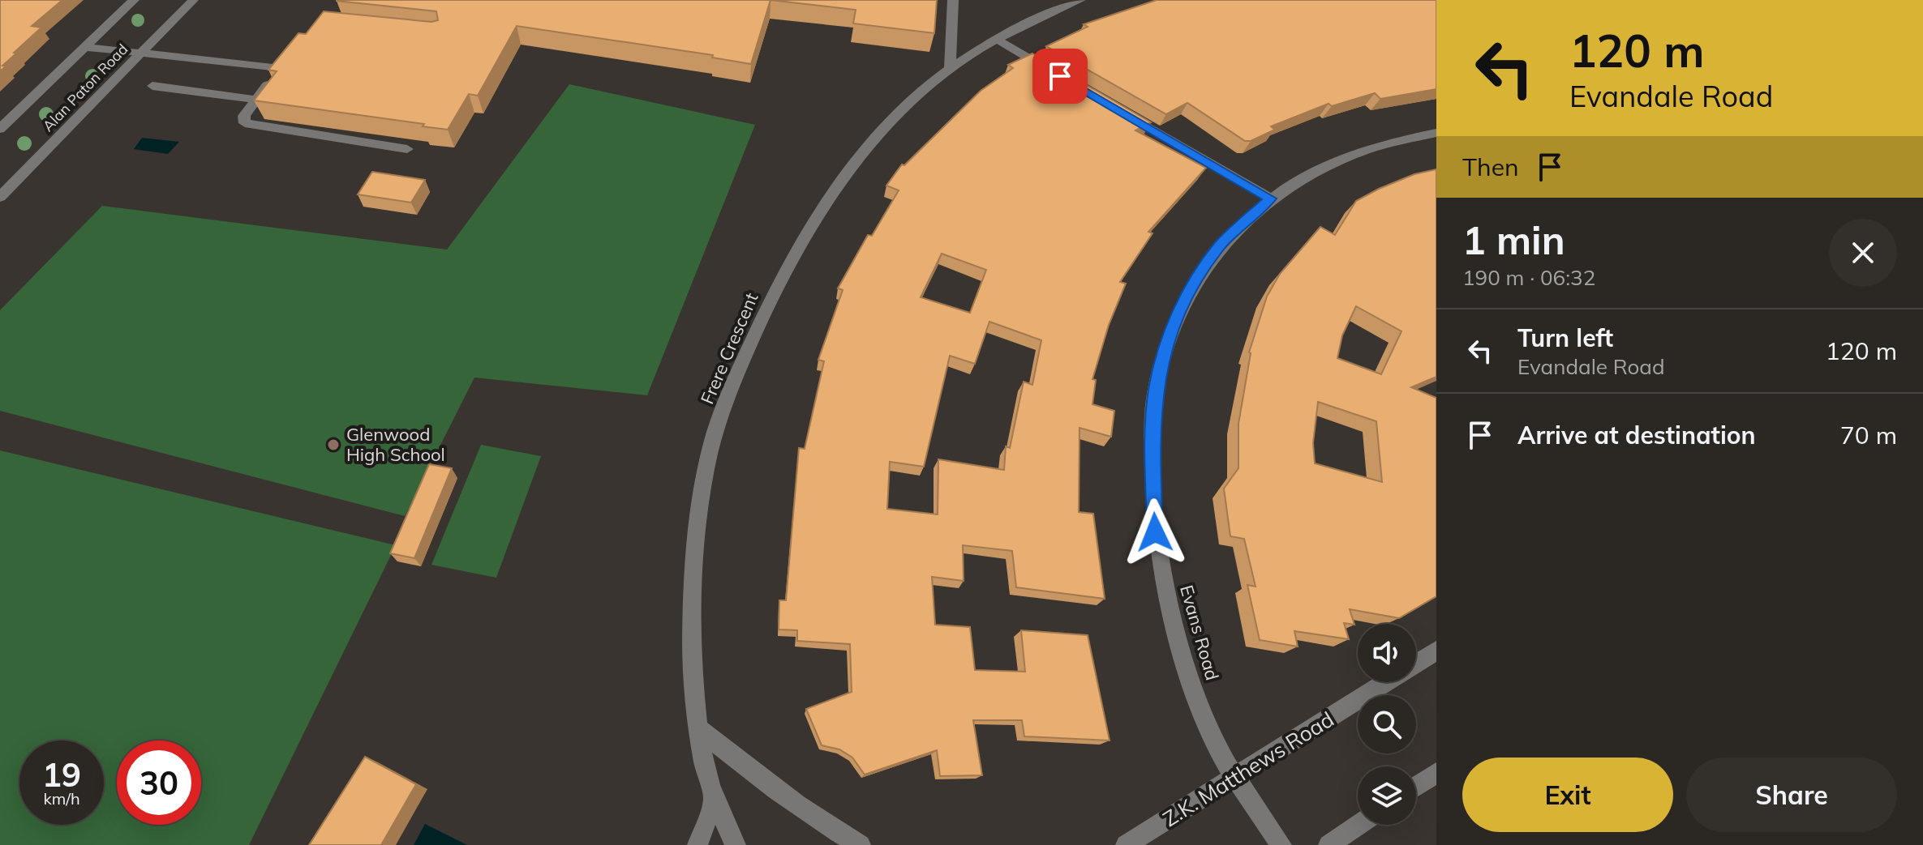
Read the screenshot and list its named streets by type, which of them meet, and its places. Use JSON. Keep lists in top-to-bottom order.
{
  "streets": {
    "street": [
      "Alan Paton Road",
      "Frere Crescent",
      "Evans Road",
      "Z.K. Matthews Road"
    ]
  },
  "crossings": [
    ["Evans Road", "Z.K. Matthews Road"]
  ],
  "places": ["Glenwood High School"],
  "page": {
    "turn": ["120 m", "Evandale Road"],
    "then": "Then",
    "heading": ["1 min", "190 m · 06:32"],
    "list": [
      {
        "name": "Turn left",
        "note": "Evandale Road",
        "value": "120 m"
      },
      {
        "name": "Arrive at destination",
        "value": "70 m"
      }
    ],
    "speed": "19 km/h",
    "limit": "30",
    "buttons": ["Exit", "Share"]
  }
}
